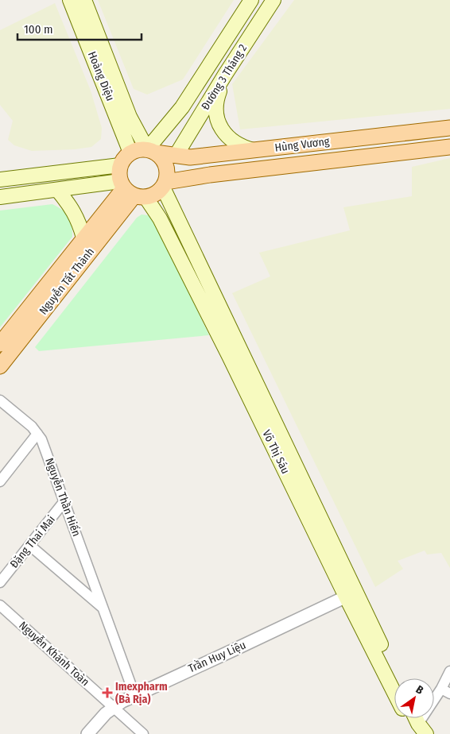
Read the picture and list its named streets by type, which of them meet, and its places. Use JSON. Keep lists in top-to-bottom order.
{
  "streets": {
    "main road": [
      "Hoàng Diệu",
      "Đường 3 Tháng 2",
      "Hùng Vương",
      "Nguyễn Tất Thành",
      "Võ Thị Sáu"
    ],
    "street": [
      "Nguyễn Thần Hiến",
      "Đặng Thai Mai",
      "Nguyễn Khánh Toàn",
      "Trần Huy Liệu"
    ]
  },
  "crossings": [
    ["Hoàng Diệu", "Đường 3 Tháng 2"],
    ["Hoàng Diệu", "Hùng Vương"],
    ["Hoàng Diệu", "Nguyễn Tất Thành"],
    ["Hoàng Diệu", "Võ Thị Sáu"],
    ["Đường 3 Tháng 2", "Hùng Vương"],
    ["Đường 3 Tháng 2", "Nguyễn Tất Thành"],
    ["Đường 3 Tháng 2", "Võ Thị Sáu"],
    ["Hùng Vương", "Nguyễn Tất Thành"],
    ["Hùng Vương", "Võ Thị Sáu"],
    ["Nguyễn Tất Thành", "Võ Thị Sáu"],
    ["Võ Thị Sáu", "Trần Huy Liệu"],
    ["Nguyễn Thần Hiến", "Đặng Thai Mai"],
    ["Nguyễn Thần Hiến", "Trần Huy Liệu"],
    ["Nguyễn Khánh Toàn", "Trần Huy Liệu"]
  ],
  "places": {
    "health": ["Imexpharm (Bà Rịa)"]
  },
  "scale_bar": "100 m",
  "north": "top right"
}
